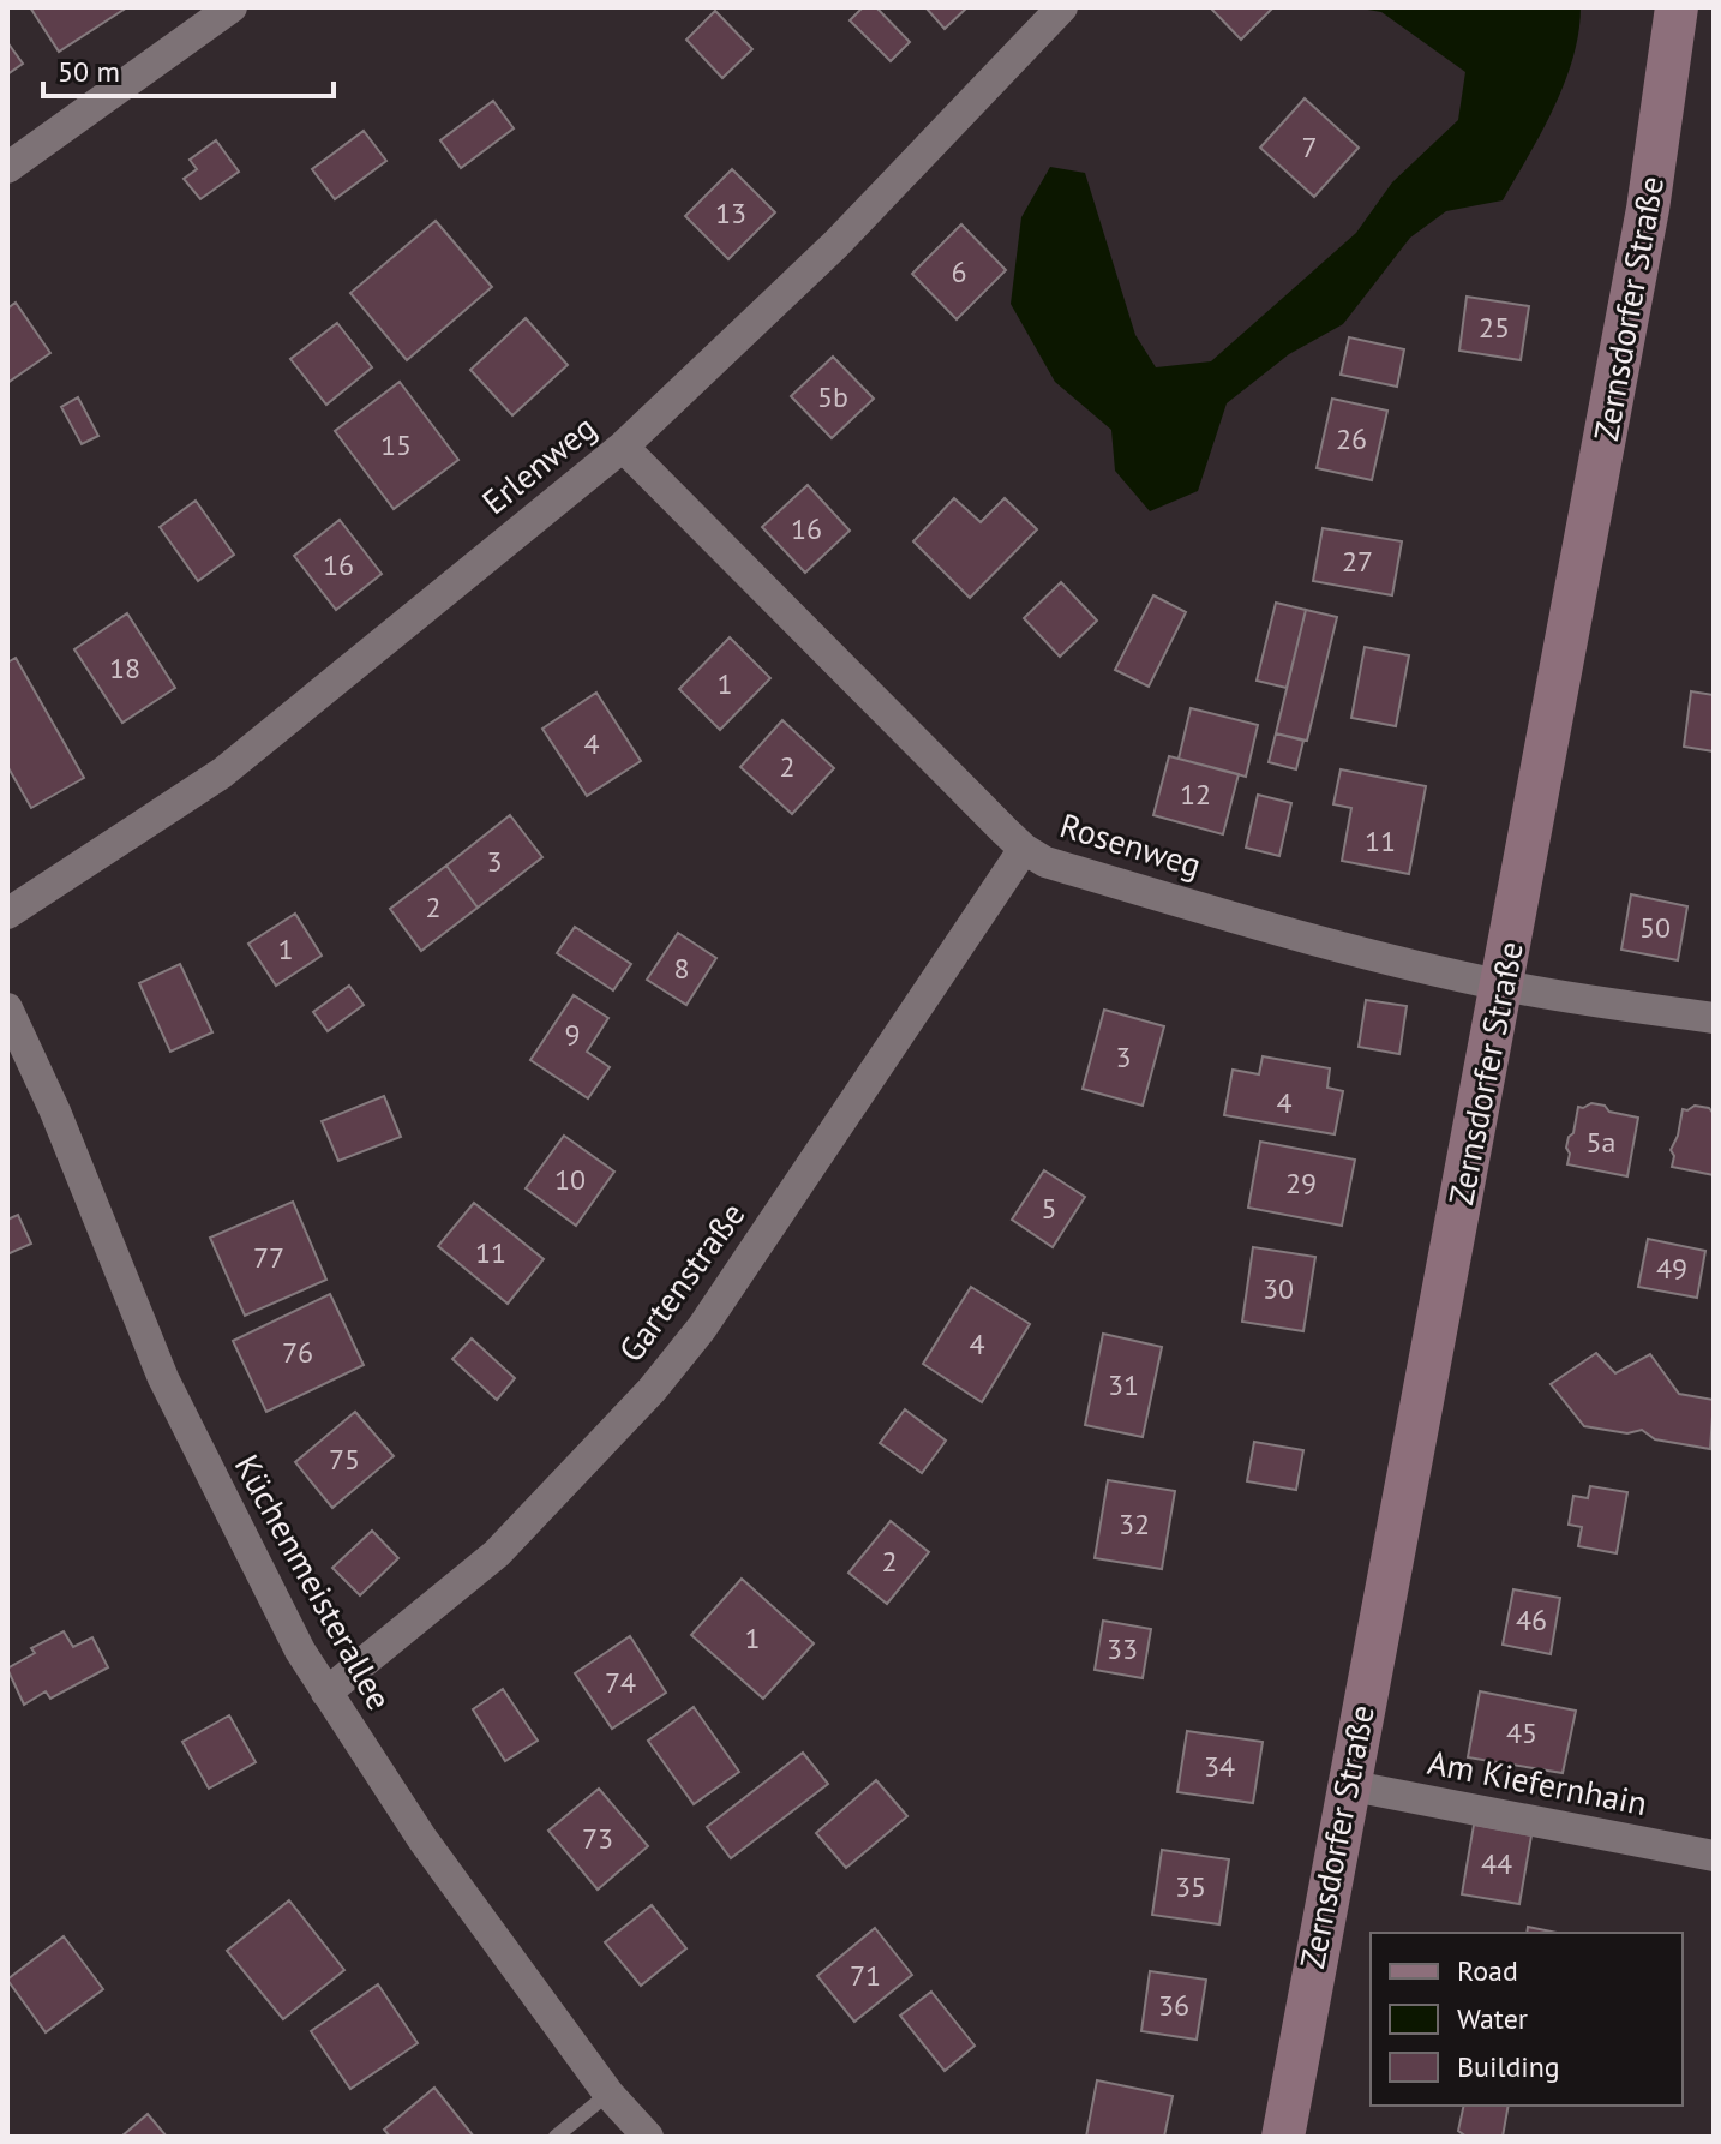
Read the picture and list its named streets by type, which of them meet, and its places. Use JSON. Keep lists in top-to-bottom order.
{
  "streets": {
    "street": [
      "Zernsdorfer Straße",
      "Erlenweg",
      "Rosenweg",
      "Gartenstraße",
      "Küchenmeisterallee",
      "Am Kiefernhain"
    ]
  },
  "crossings": [
    ["Zernsdorfer Straße", "Rosenweg"],
    ["Zernsdorfer Straße", "Am Kiefernhain"],
    ["Erlenweg", "Rosenweg"],
    ["Rosenweg", "Gartenstraße"],
    ["Gartenstraße", "Küchenmeisterallee"]
  ],
  "house_numbers": [
    "7",
    "13",
    "6",
    "25",
    "5b",
    "26",
    "15",
    "16",
    "27",
    "16",
    "18",
    "1",
    "4",
    "2",
    "12",
    "11",
    "3",
    "2",
    "50",
    "1",
    "8",
    "9",
    "3",
    "4",
    "5a",
    "10",
    "29",
    "5",
    "11",
    "77",
    "49",
    "30",
    "4",
    "76",
    "31",
    "75",
    "32",
    "2",
    "46",
    "1",
    "33",
    "74",
    "45",
    "34",
    "73",
    "44",
    "35",
    "71",
    "36"
  ],
  "legend": ["Road", "Water", "Building"],
  "scale_bar": "50 m"
}
